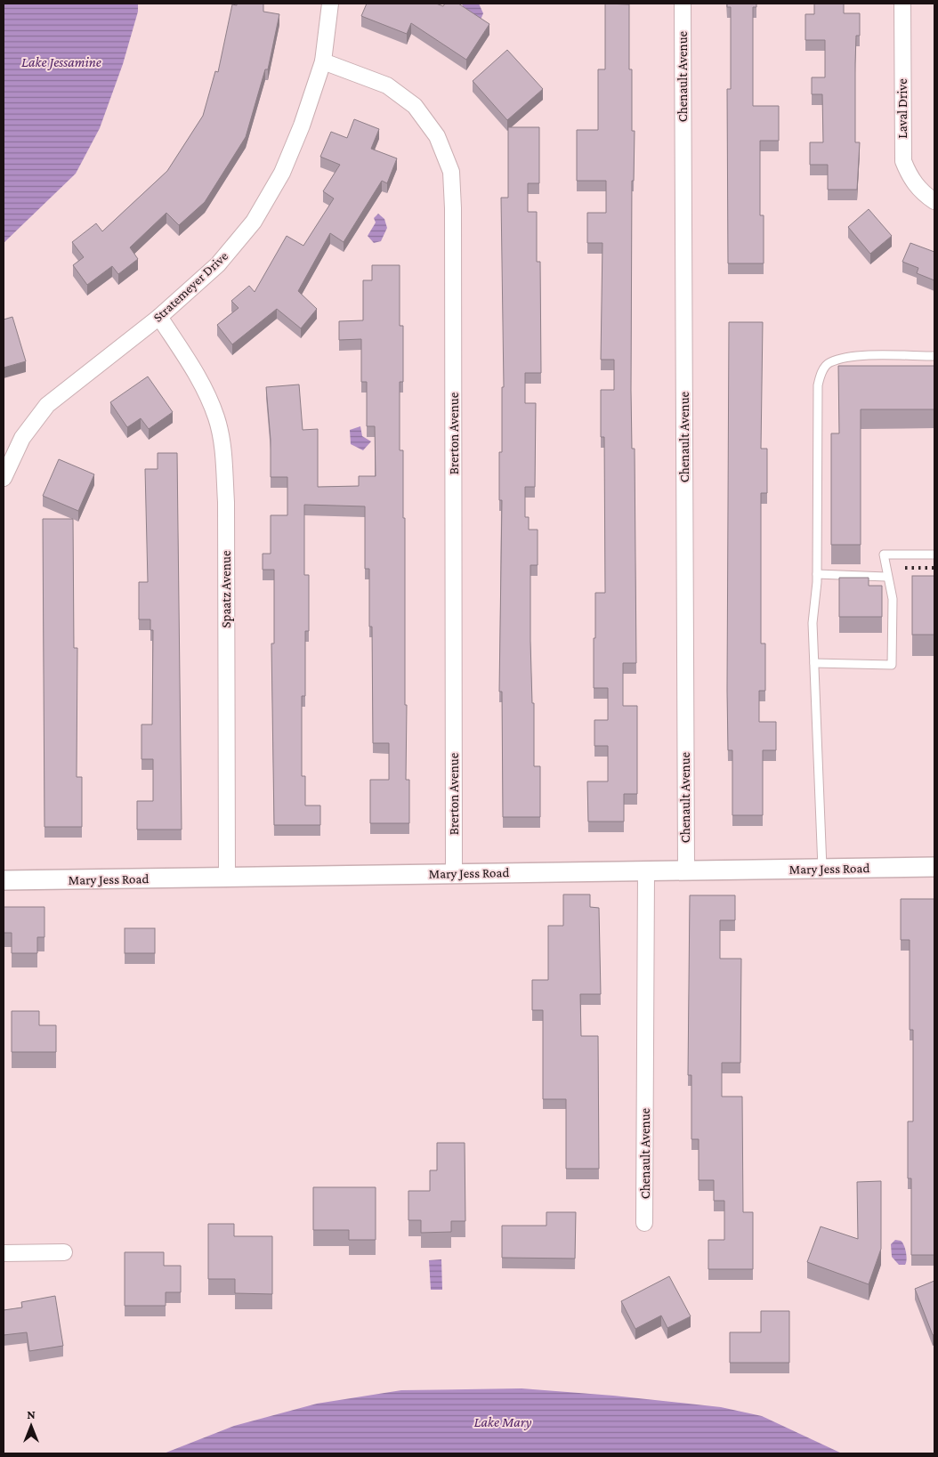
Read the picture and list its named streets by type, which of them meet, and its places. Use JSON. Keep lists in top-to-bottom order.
{
  "streets": {
    "street": [
      "Chenault Avenue",
      "Laval Drive",
      "Stratemeyer Drive",
      "Brerton Avenue",
      "Spaatz Avenue",
      "Mary Jess Road"
    ]
  },
  "crossings": [
    ["Chenault Avenue", "Mary Jess Road"],
    ["Stratemeyer Drive", "Brerton Avenue"],
    ["Stratemeyer Drive", "Spaatz Avenue"],
    ["Brerton Avenue", "Mary Jess Road"],
    ["Spaatz Avenue", "Mary Jess Road"]
  ],
  "water": ["Lake Jessamine", "Lake Mary"],
  "north": "top"
}
